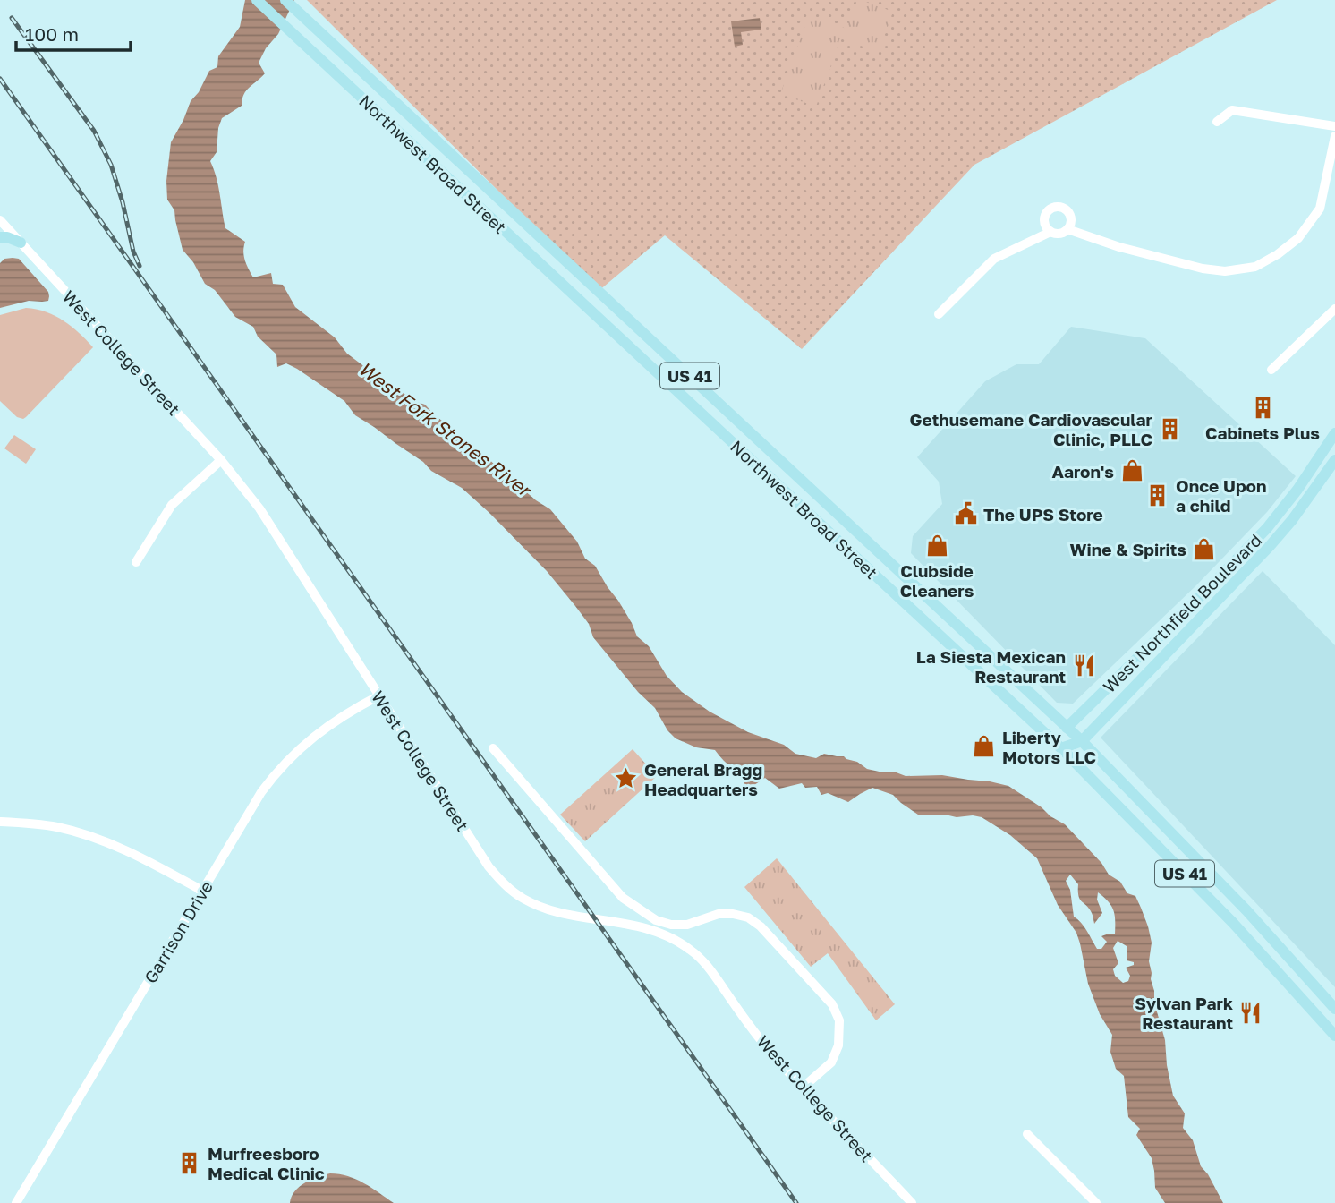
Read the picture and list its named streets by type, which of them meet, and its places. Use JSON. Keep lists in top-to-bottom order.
{
  "streets": {
    "main road": ["Northwest Broad Street", "US 41", "West Northfield Boulevard"],
    "street": ["West College Street", "Garrison Drive"]
  },
  "crossings": [
    ["Northwest Broad Street", "West Northfield Boulevard"],
    ["West College Street", "Garrison Drive"]
  ],
  "water": ["West Fork Stones River"],
  "places": {
    "building": [
      "Cabinets Plus",
      "Gethusemane Cardiovascular Clinic, PLLC",
      "Once Upon a child",
      "Murfreesboro Medical Clinic"
    ],
    "shop": [
      "Aaron's",
      "Clubside Cleaners",
      "Wine & Spirits",
      "Liberty Motors LLC"
    ],
    "public building": ["The UPS Store"],
    "restaurant": ["La Siesta Mexican Restaurant", "Sylvan Park Restaurant"],
    "place": ["General Bragg Headquarters"]
  },
  "scale_bar": "100 m"
}
